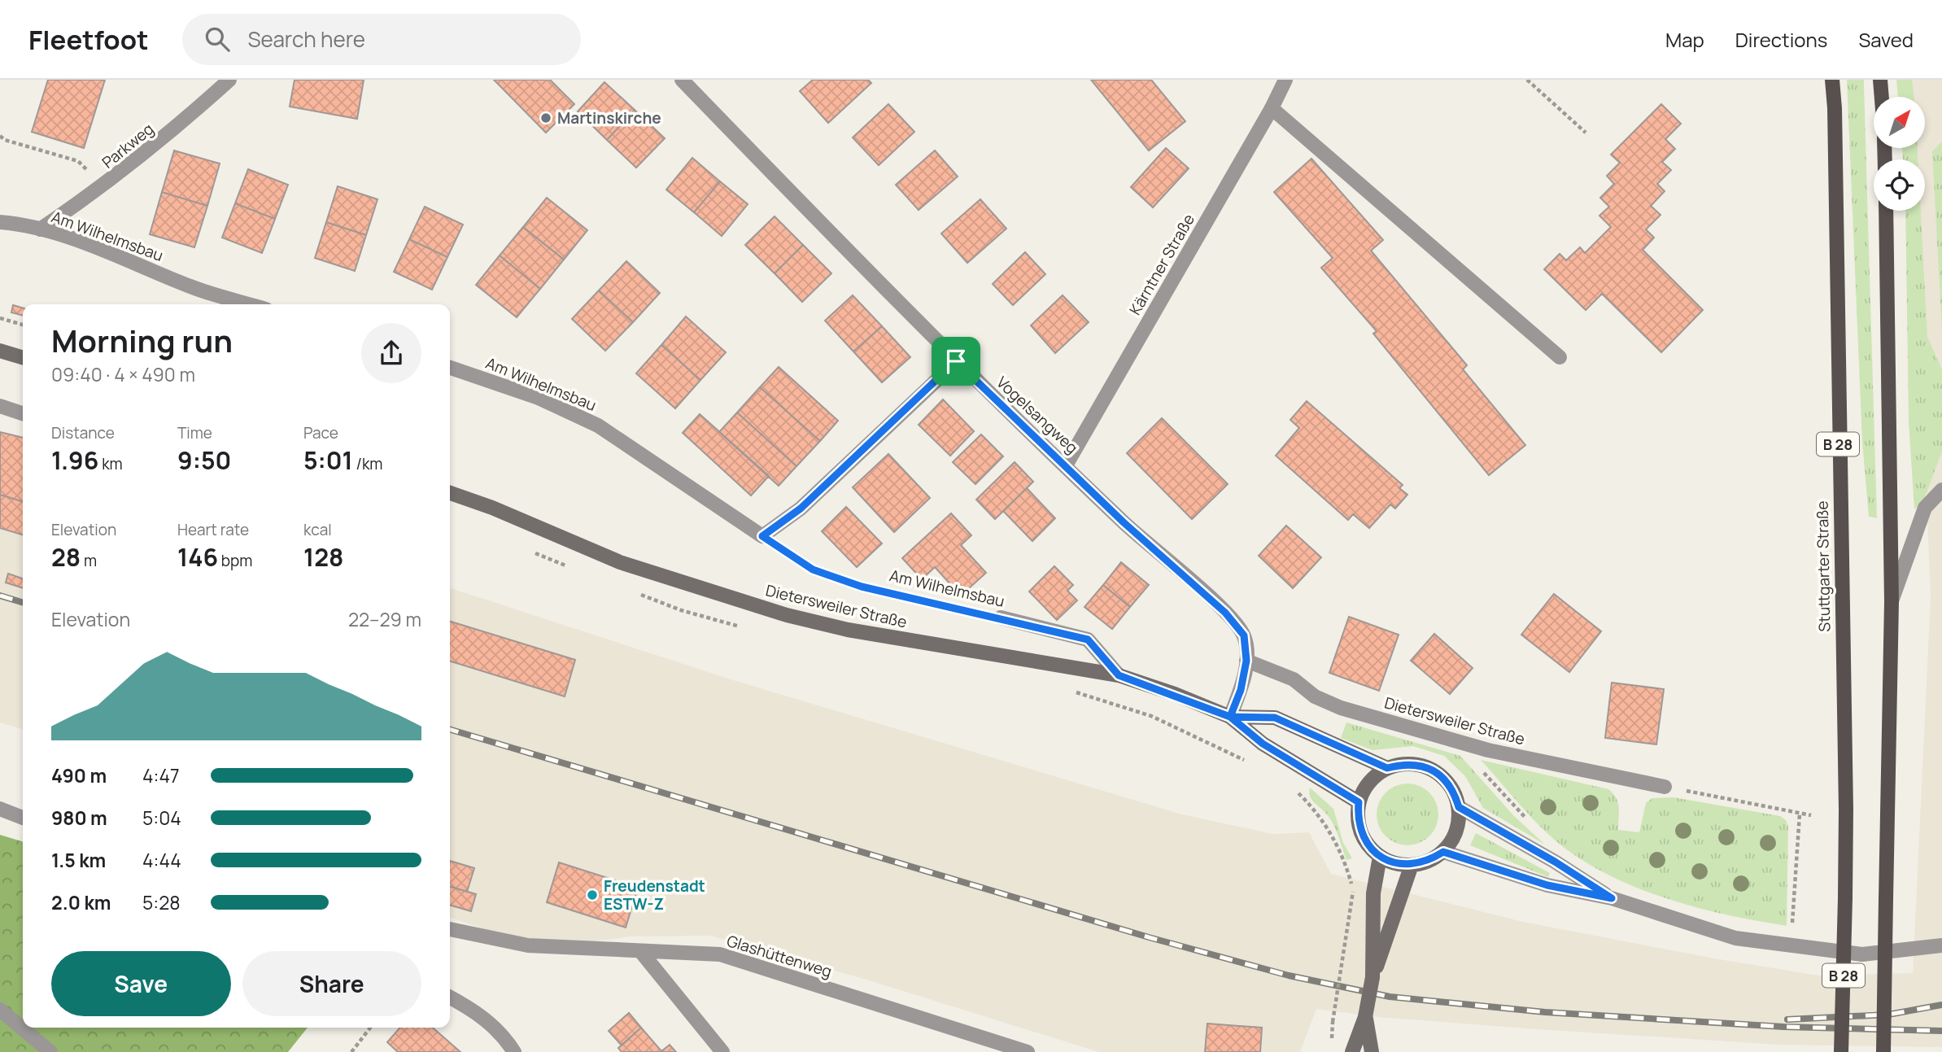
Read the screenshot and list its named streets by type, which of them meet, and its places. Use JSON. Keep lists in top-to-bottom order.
{
  "streets": {
    "main road": ["B 28", "Stuttgarter Straße"],
    "street": [
      "Parkweg",
      "Am Wilhelmsbau",
      "Kärntner Straße",
      "Vogelsangweg",
      "Dietersweiler Straße",
      "Glashüttenweg"
    ]
  },
  "crossings": [
    ["Parkweg", "Am Wilhelmsbau"],
    ["Am Wilhelmsbau", "Dietersweiler Straße"],
    ["Kärntner Straße", "Vogelsangweg"],
    ["Vogelsangweg", "Dietersweiler Straße"]
  ],
  "places": ["Martinskirche", "Freudenstadt ESTW-Z"],
  "north": "top right",
  "page": {
    "header": "Fleetfoot",
    "search": "Search here",
    "nav": ["Map", "Directions", "Saved"],
    "heading": ["Morning run", "09:40 · 4 × 490 m"],
    "stats": [
      ["Distance", "1.96 km"],
      ["Time", "9:50"],
      ["Pace", "5:01 /km"],
      ["Elevation", "28 m"],
      ["Heart rate", "146 bpm"],
      ["kcal", "128"]
    ],
    "chart": ["Elevation", "22–29 m"],
    "list": [
      {
        "name": "490 m",
        "note": "4:47"
      },
      {
        "name": "980 m",
        "note": "5:04"
      },
      {
        "name": "1.5 km",
        "note": "4:44"
      },
      {
        "name": "2.0 km",
        "note": "5:28"
      }
    ],
    "buttons": ["Save", "Share"]
  }
}
